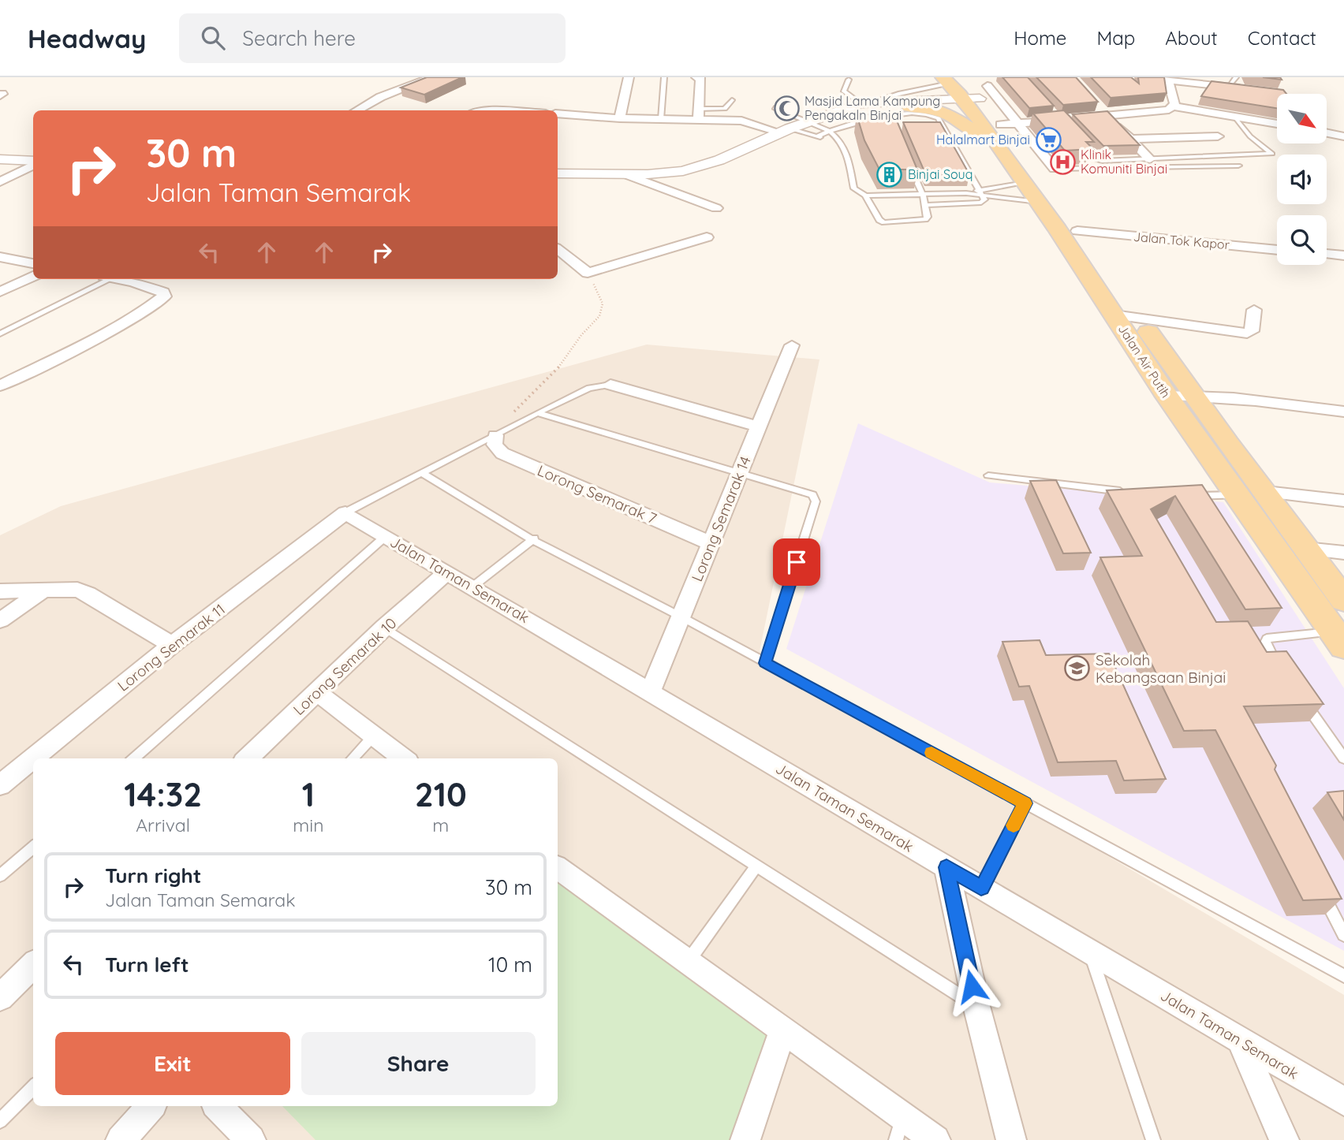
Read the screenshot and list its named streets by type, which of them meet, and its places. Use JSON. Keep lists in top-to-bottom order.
{
  "streets": {
    "main road": ["Jalan Air Putih"],
    "street": [
      "Jalan Tok Kapor",
      "Lorong Semarak 7",
      "Lorong Semarak 14",
      "Jalan Taman Semarak",
      "Lorong Semarak 11",
      "Lorong Semarak 10"
    ]
  },
  "crossings": [
    ["Jalan Tok Kapor", "Jalan Air Putih"],
    ["Lorong Semarak 7", "Lorong Semarak 14"],
    ["Lorong Semarak 14", "Jalan Taman Semarak"],
    ["Jalan Taman Semarak", "Lorong Semarak 11"],
    ["Jalan Taman Semarak", "Lorong Semarak 10"]
  ],
  "places": {
    "mosque": ["Masjid Lama Kampung Pengakaln Binjai"],
    "supermarket": ["Halalmart Binjai"],
    "hospital": ["Klinik Komuniti Binjai"],
    "building": ["Binjai Souq"],
    "school or university": ["Sekolah Kebangsaan Binjai"]
  },
  "north": "bottom right",
  "page": {
    "header": "Headway",
    "search": "Search here",
    "nav": [
      "Home",
      "Map",
      "About",
      "Contact"
    ],
    "turn": ["30 m", "Jalan Taman Semarak"],
    "eta": [
      "14:32",
      "Arrival",
      "1",
      "min",
      "210",
      "m"
    ],
    "list": [
      {
        "name": "Turn right",
        "note": "Jalan Taman Semarak",
        "value": "30 m"
      },
      {
        "name": "Turn left",
        "value": "10 m"
      }
    ],
    "buttons": ["Exit", "Share"]
  }
}
